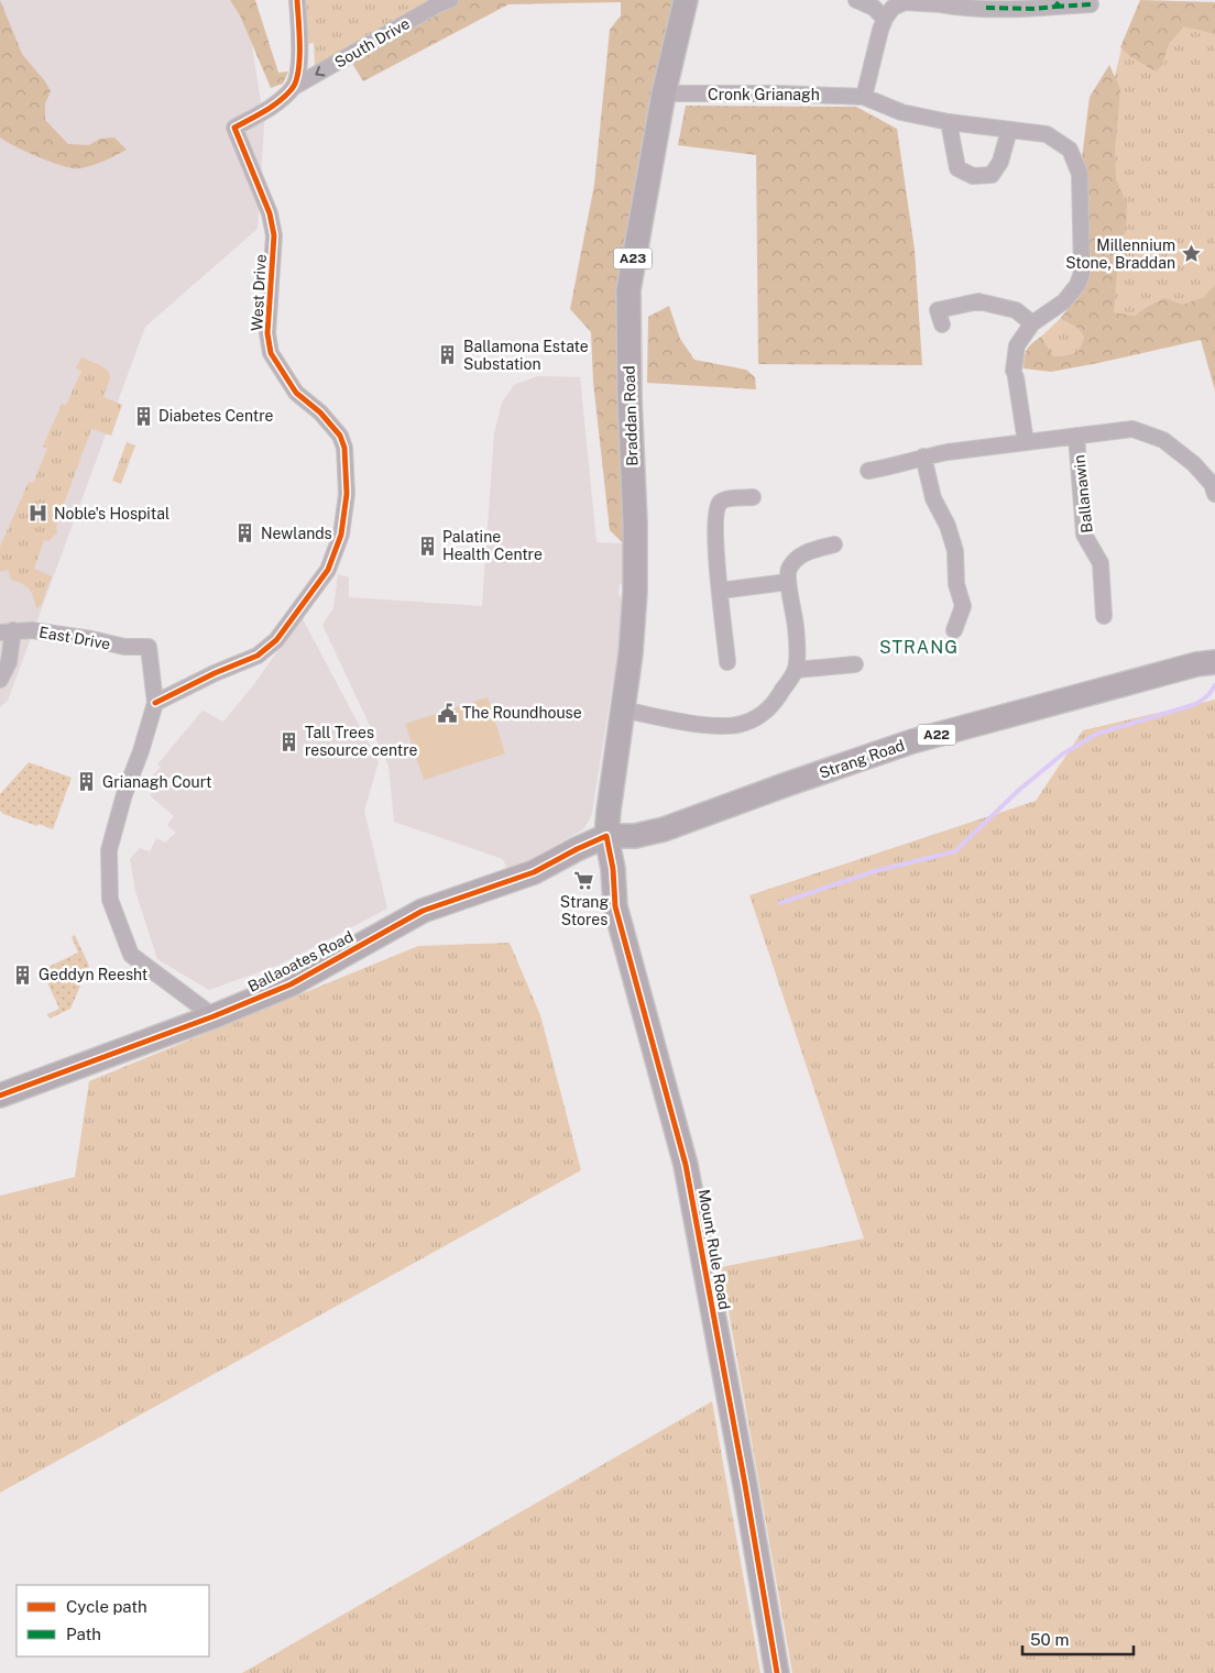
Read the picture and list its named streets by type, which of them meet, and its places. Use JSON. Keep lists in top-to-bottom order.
{
  "streets": {
    "main road": [
      "A23",
      "Braddan Road",
      "A22",
      "Strang Road",
      "Ballaoates Road",
      "Mount Rule Road"
    ],
    "street": [
      "South Drive",
      "Cronk Grianagh",
      "West Drive",
      "Ballanawin",
      "East Drive"
    ]
  },
  "crossings": [
    ["South Drive", "West Drive"],
    ["Cronk Grianagh", "Braddan Road"],
    ["Cronk Grianagh", "Ballanawin"],
    ["West Drive", "East Drive"],
    ["Braddan Road", "Strang Road"],
    ["Braddan Road", "Ballaoates Road"],
    ["Braddan Road", "Mount Rule Road"],
    ["Strang Road", "Ballaoates Road"],
    ["Strang Road", "Mount Rule Road"],
    ["Ballaoates Road", "Mount Rule Road"]
  ],
  "one_way": ["South Drive"],
  "districts": ["STRANG"],
  "places": {
    "place": ["Millennium Stone, Braddan"],
    "building": [
      "Ballamona Estate Substation",
      "Diabetes Centre",
      "Newlands",
      "Palatine Health Centre",
      "Tall Trees resource centre",
      "Grianagh Court",
      "Geddyn Reesht"
    ],
    "hospital": ["Noble's Hospital"],
    "public building": ["The Roundhouse"],
    "supermarket": ["Strang Stores"]
  },
  "legend": ["Cycle path", "Path"],
  "scale_bar": "50 m"
}
